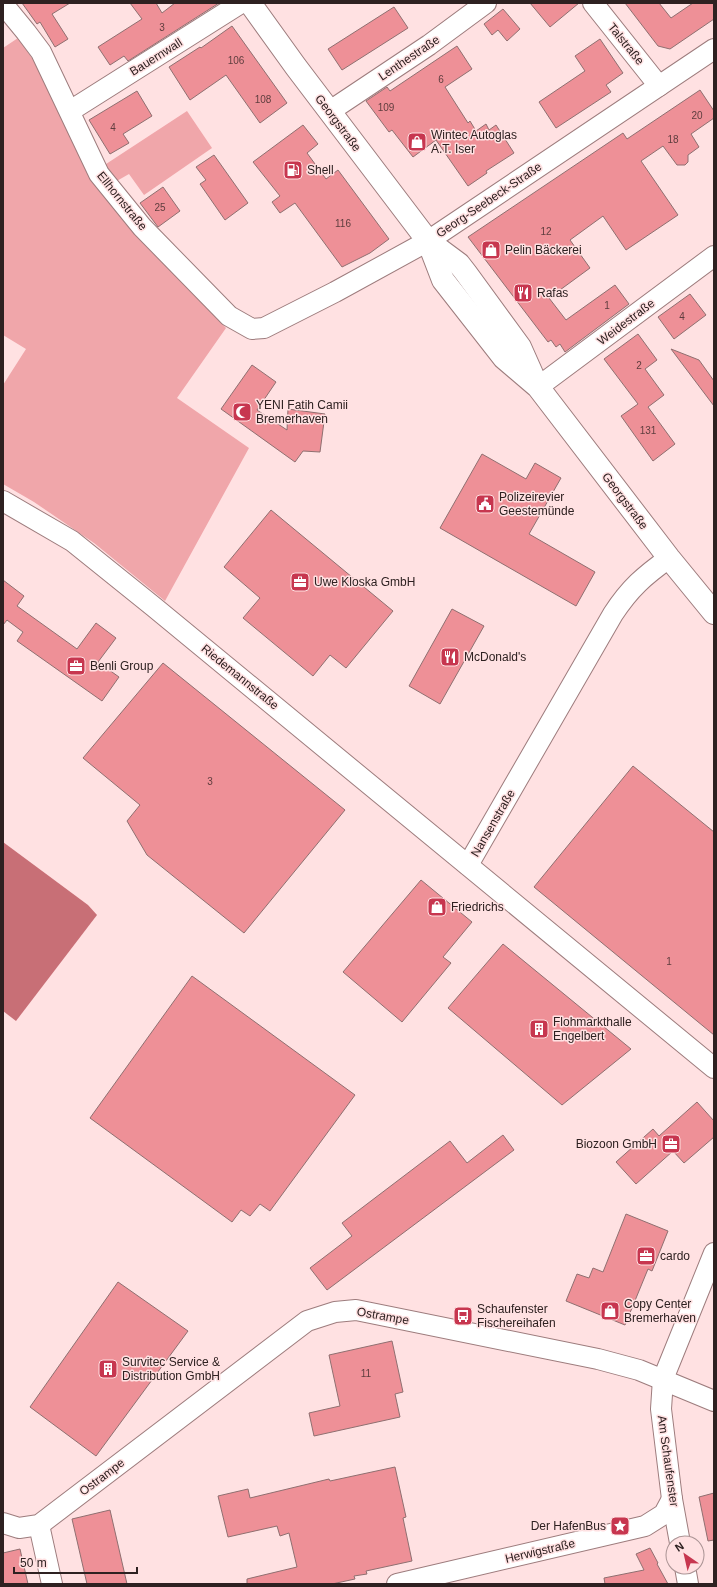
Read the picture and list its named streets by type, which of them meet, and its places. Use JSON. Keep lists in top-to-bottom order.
{
  "streets": {
    "main road": ["Georgstraße"],
    "street": [
      "Talstraße",
      "Bauernwall",
      "Lenthestraße",
      "Georg-Seebeck-Straße",
      "Ellhornstraße",
      "Weidestraße",
      "Riedemannstraße",
      "Nansenstraße",
      "Ostrampe",
      "Am Schaufenster",
      "Herwigstraße"
    ]
  },
  "crossings": [
    ["Talstraße", "Georg-Seebeck-Straße"],
    ["Bauernwall", "Ellhornstraße"],
    ["Lenthestraße", "Georgstraße"],
    ["Georgstraße", "Georg-Seebeck-Straße"],
    ["Georgstraße", "Weidestraße"],
    ["Georgstraße", "Nansenstraße"],
    ["Georg-Seebeck-Straße", "Ellhornstraße"],
    ["Riedemannstraße", "Nansenstraße"],
    ["Ostrampe", "Am Schaufenster"],
    ["Am Schaufenster", "Herwigstraße"]
  ],
  "places": {
    "shop": [
      "Wintec Autoglas A.T. Iser",
      "Pelin Bäckerei",
      "Friedrichs",
      "Copy Center Bremerhaven"
    ],
    "fuel station": ["Shell"],
    "restaurant": ["Rafas", "McDonald's"],
    "mosque": ["YENI Fatih Camii Bremerhaven"],
    "public building": ["Polizeirevier Geestemünde"],
    "office": [
      "Uwe Kloska GmbH",
      "Benli Group",
      "Biozoon GmbH",
      "cardo"
    ],
    "building": ["Flohmarkthalle Engelbert", "Survitec Service & Distribution GmbH"],
    "bus stop": ["Schaufenster Fischereihafen"],
    "place": ["Der HafenBus"]
  },
  "house_numbers": [
    "3",
    "106",
    "6",
    "108",
    "109",
    "20",
    "4",
    "18",
    "25",
    "116",
    "12",
    "1",
    "4",
    "2",
    "131",
    "3",
    "1",
    "11"
  ],
  "scale_bar": "50 m",
  "north": "top left"
}
